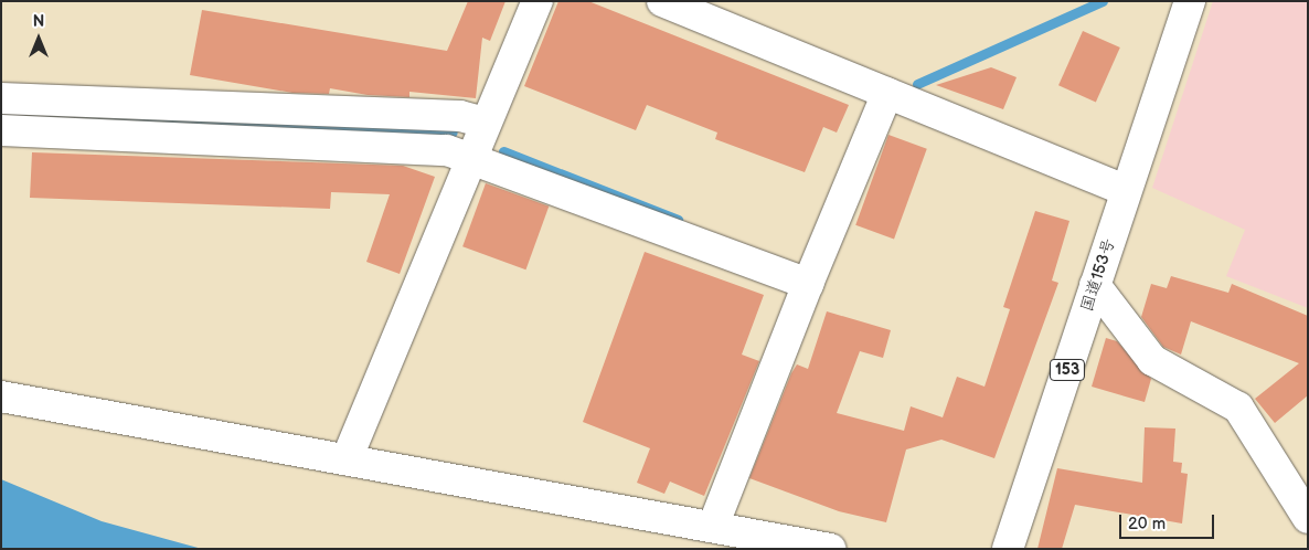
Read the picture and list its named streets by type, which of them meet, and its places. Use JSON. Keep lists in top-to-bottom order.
{
  "streets": {
    "main road": ["国道153号", "153"]
  },
  "scale_bar": "20 m",
  "north": "top"
}
